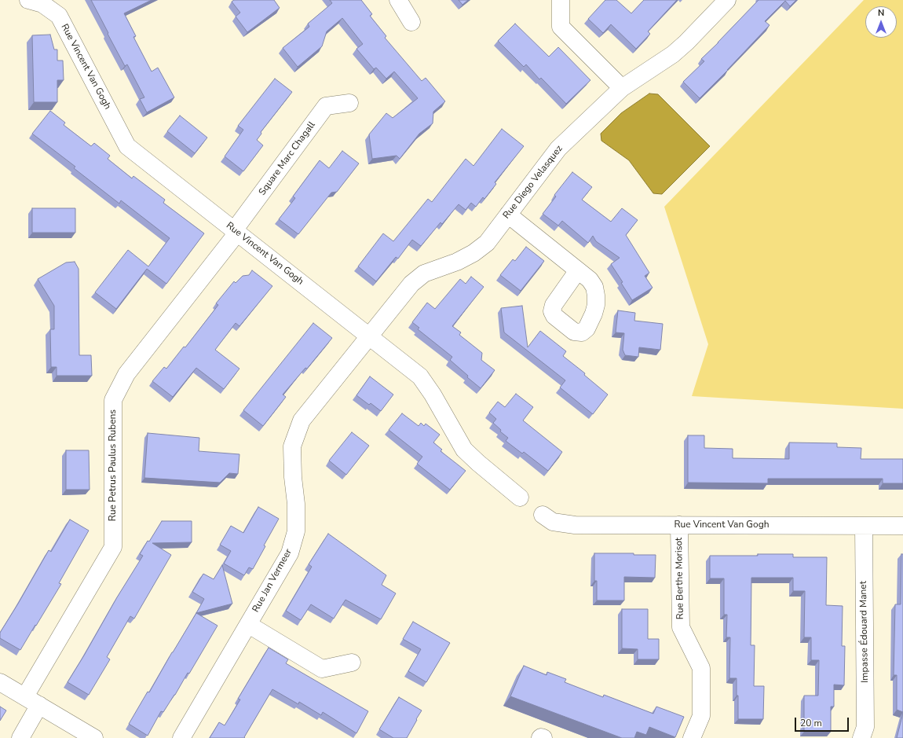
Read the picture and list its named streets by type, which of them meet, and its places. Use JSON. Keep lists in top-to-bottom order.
{
  "streets": {
    "street": [
      "Rue Vincent Van Gogh",
      "Square Marc Chagall",
      "Rue Diego Velasquez",
      "Rue Petrus Paulus Rubens",
      "Rue Berthe Morisot",
      "Rue Jan Vermeer",
      "Impasse Édouard Manet"
    ]
  },
  "crossings": [
    ["Rue Vincent Van Gogh", "Square Marc Chagall"],
    ["Rue Vincent Van Gogh", "Rue Diego Velasquez"],
    ["Rue Vincent Van Gogh", "Rue Petrus Paulus Rubens"],
    ["Rue Vincent Van Gogh", "Rue Berthe Morisot"],
    ["Rue Vincent Van Gogh", "Rue Jan Vermeer"],
    ["Rue Vincent Van Gogh", "Impasse Édouard Manet"],
    ["Square Marc Chagall", "Rue Petrus Paulus Rubens"],
    ["Rue Diego Velasquez", "Rue Jan Vermeer"]
  ],
  "scale_bar": "20 m",
  "north": "top"
}
